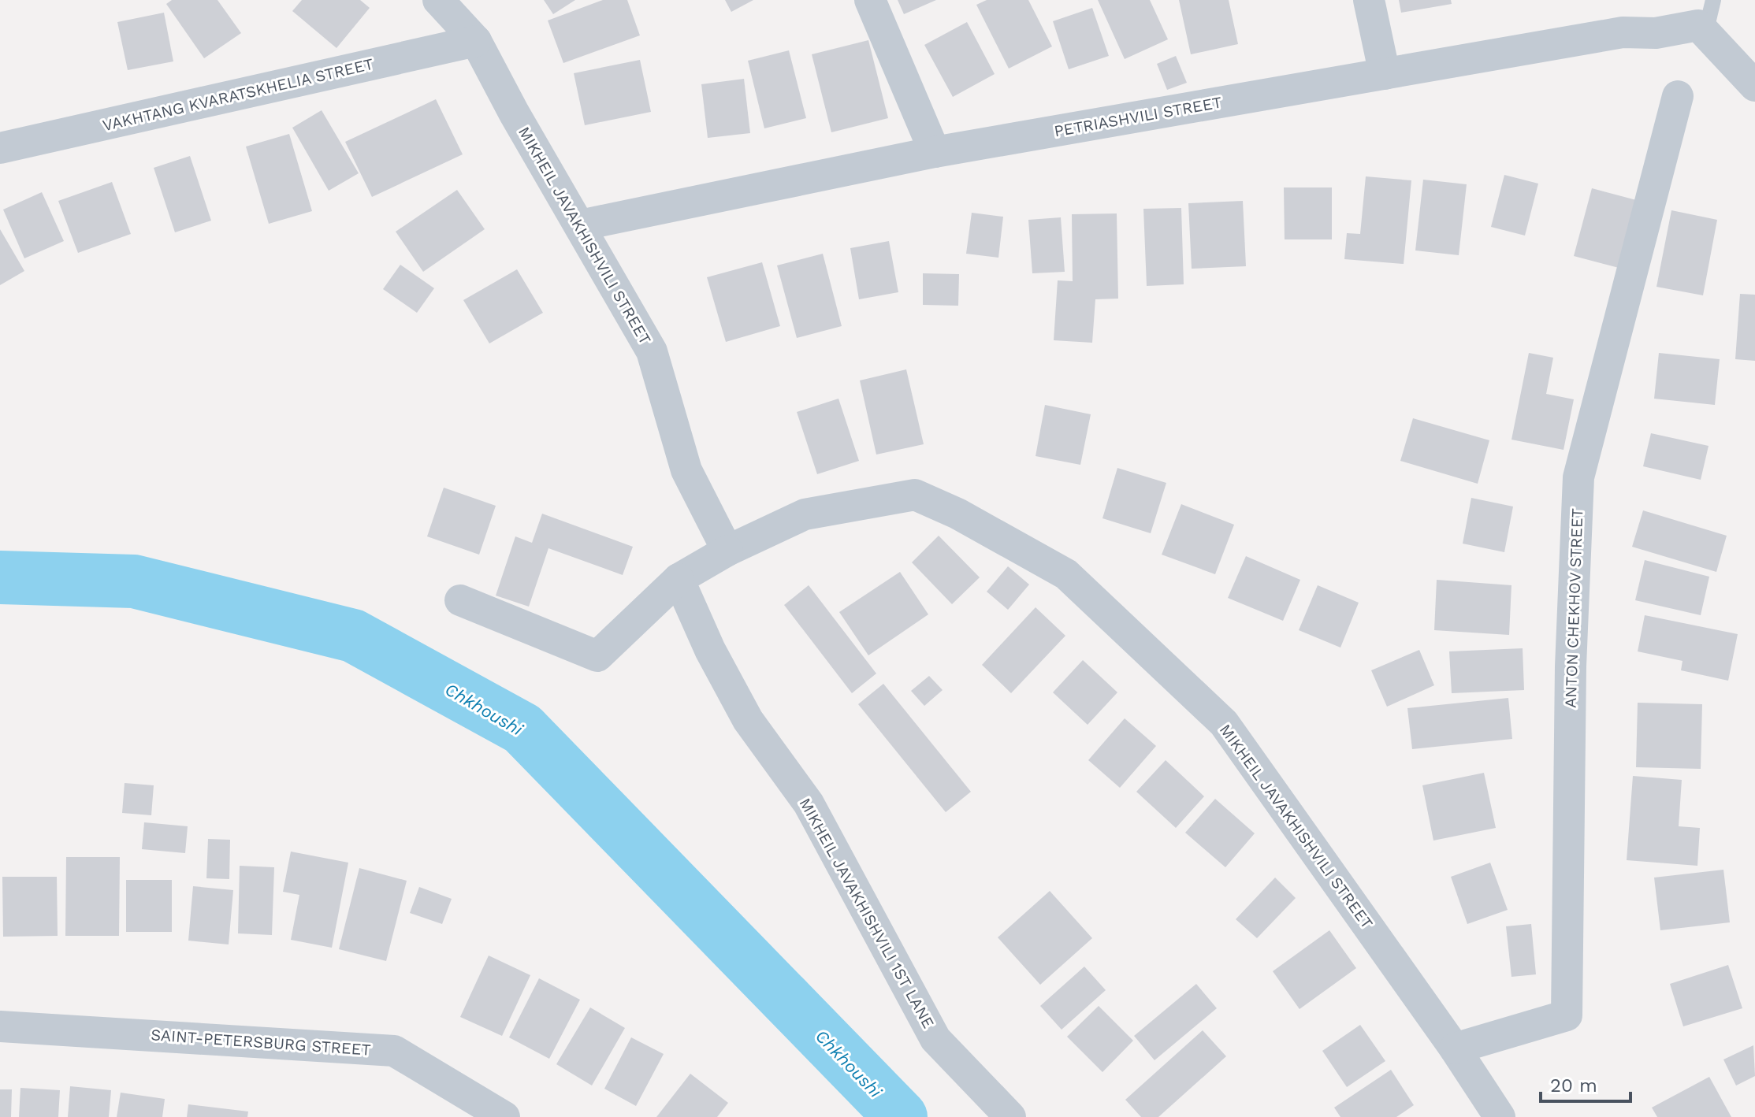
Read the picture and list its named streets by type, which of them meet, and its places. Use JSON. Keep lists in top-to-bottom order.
{
  "streets": {
    "street": [
      "VAKHTANG KVARATSKHELIA STREET",
      "PETRIASHVILI STREET",
      "MIKHEIL JAVAKHISHVILI STREET",
      "ANTON CHEKHOV STREET",
      "MIKHEIL JAVAKHISHVILI 1ST LANE",
      "SAINT-PETERSBURG STREET"
    ]
  },
  "crossings": [
    ["VAKHTANG KVARATSKHELIA STREET", "MIKHEIL JAVAKHISHVILI STREET"],
    ["PETRIASHVILI STREET", "MIKHEIL JAVAKHISHVILI STREET"],
    ["MIKHEIL JAVAKHISHVILI STREET", "ANTON CHEKHOV STREET"]
  ],
  "water": ["Chkhoushi"],
  "scale_bar": "20 m"
}
